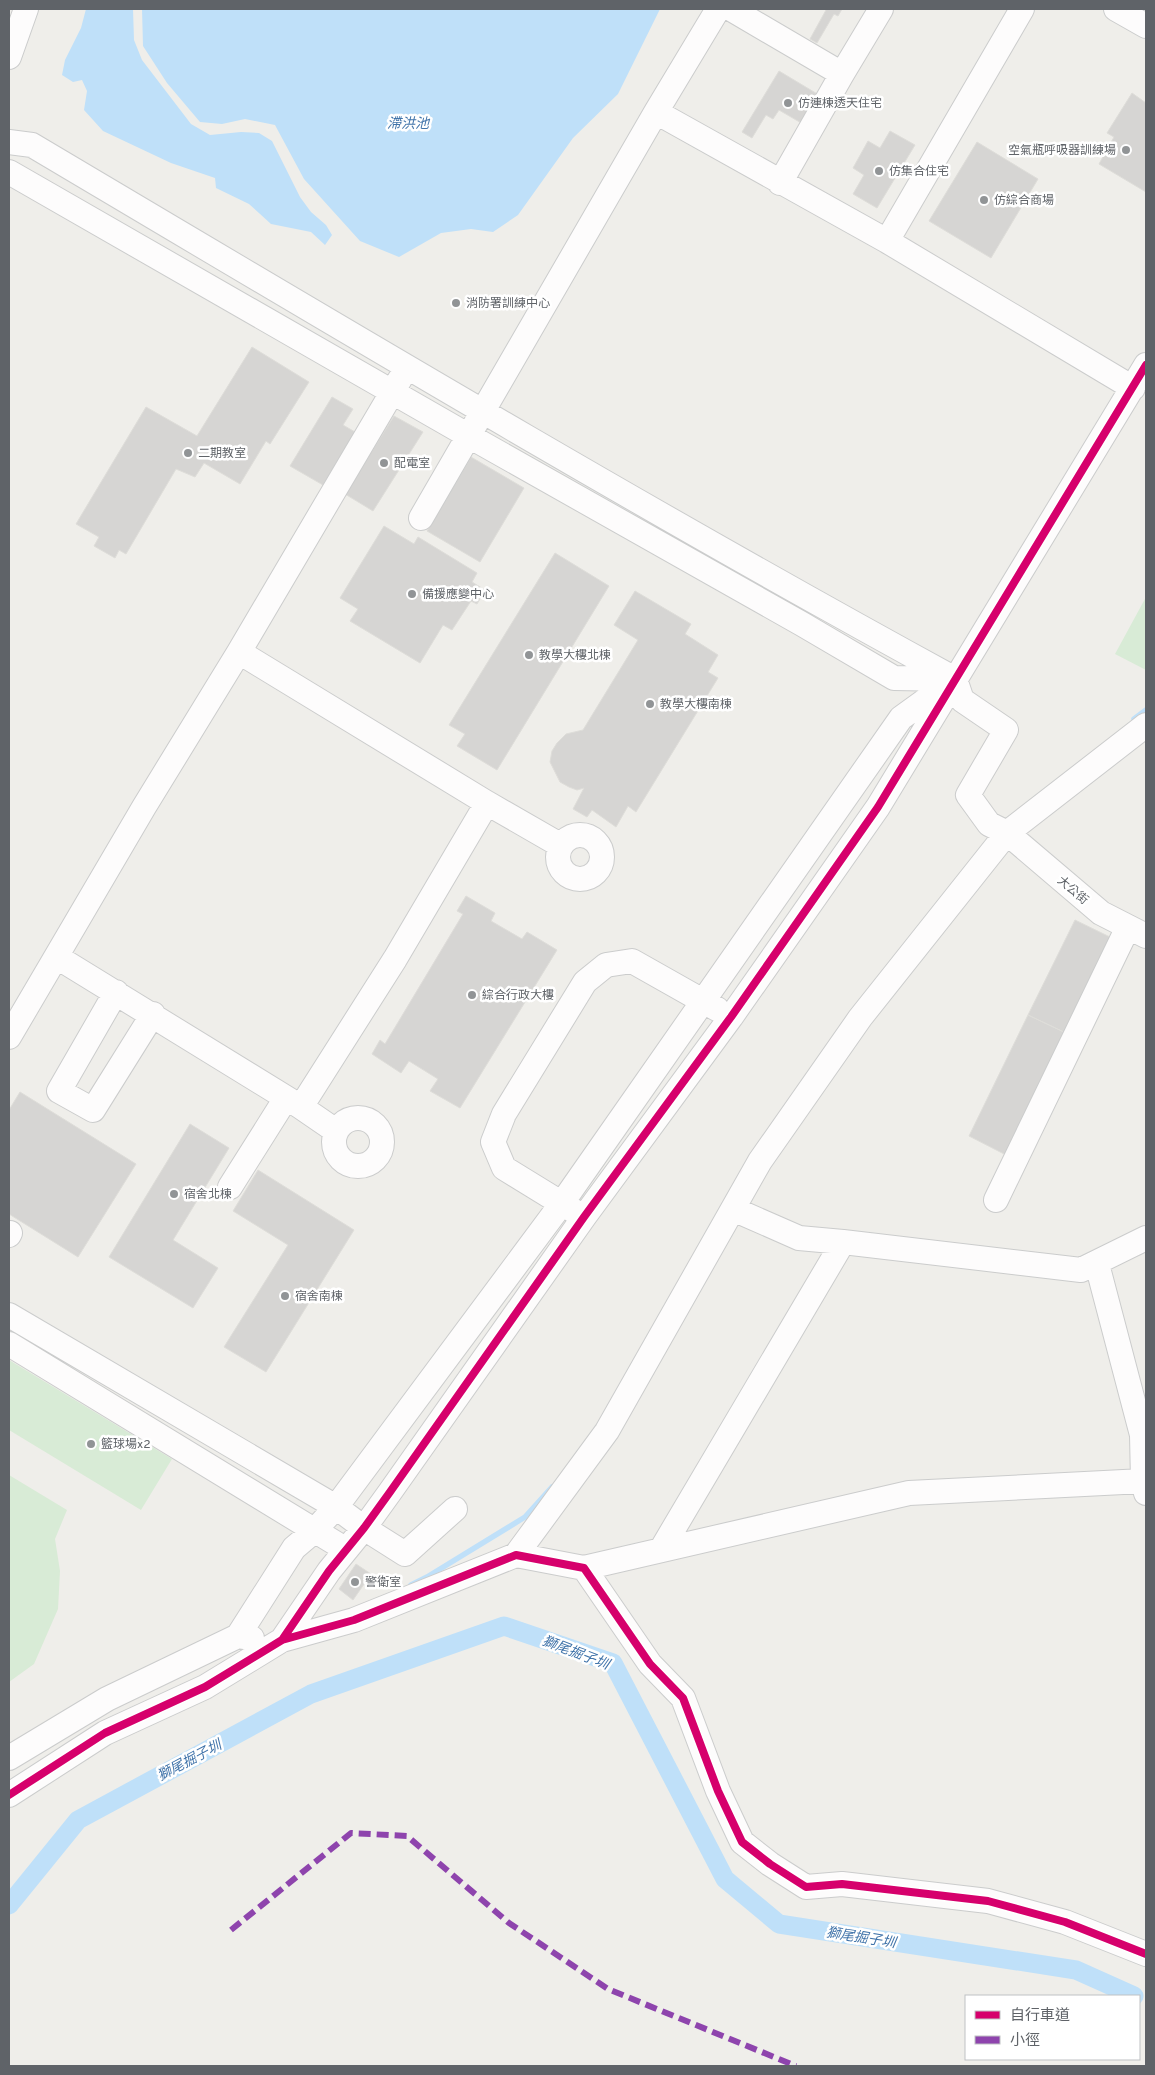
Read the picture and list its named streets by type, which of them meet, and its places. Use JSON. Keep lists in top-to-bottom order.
{
  "streets": {
    "street": ["大公街"]
  },
  "water": ["滯洪池", "獅尾掘子圳"],
  "places": [
    "仿連棟透天住宅",
    "空氣瓶呼吸器訓練場",
    "仿集合住宅",
    "仿綜合商場",
    "消防署訓練中心",
    "二期教室",
    "配電室",
    "備援應變中心",
    "教學大樓北棟",
    "教學大樓南棟",
    "綜合行政大樓",
    "宿舍北棟",
    "宿舍南棟",
    "籃球場x2",
    "警衛室"
  ],
  "legend": ["自行車道", "小徑"]
}
